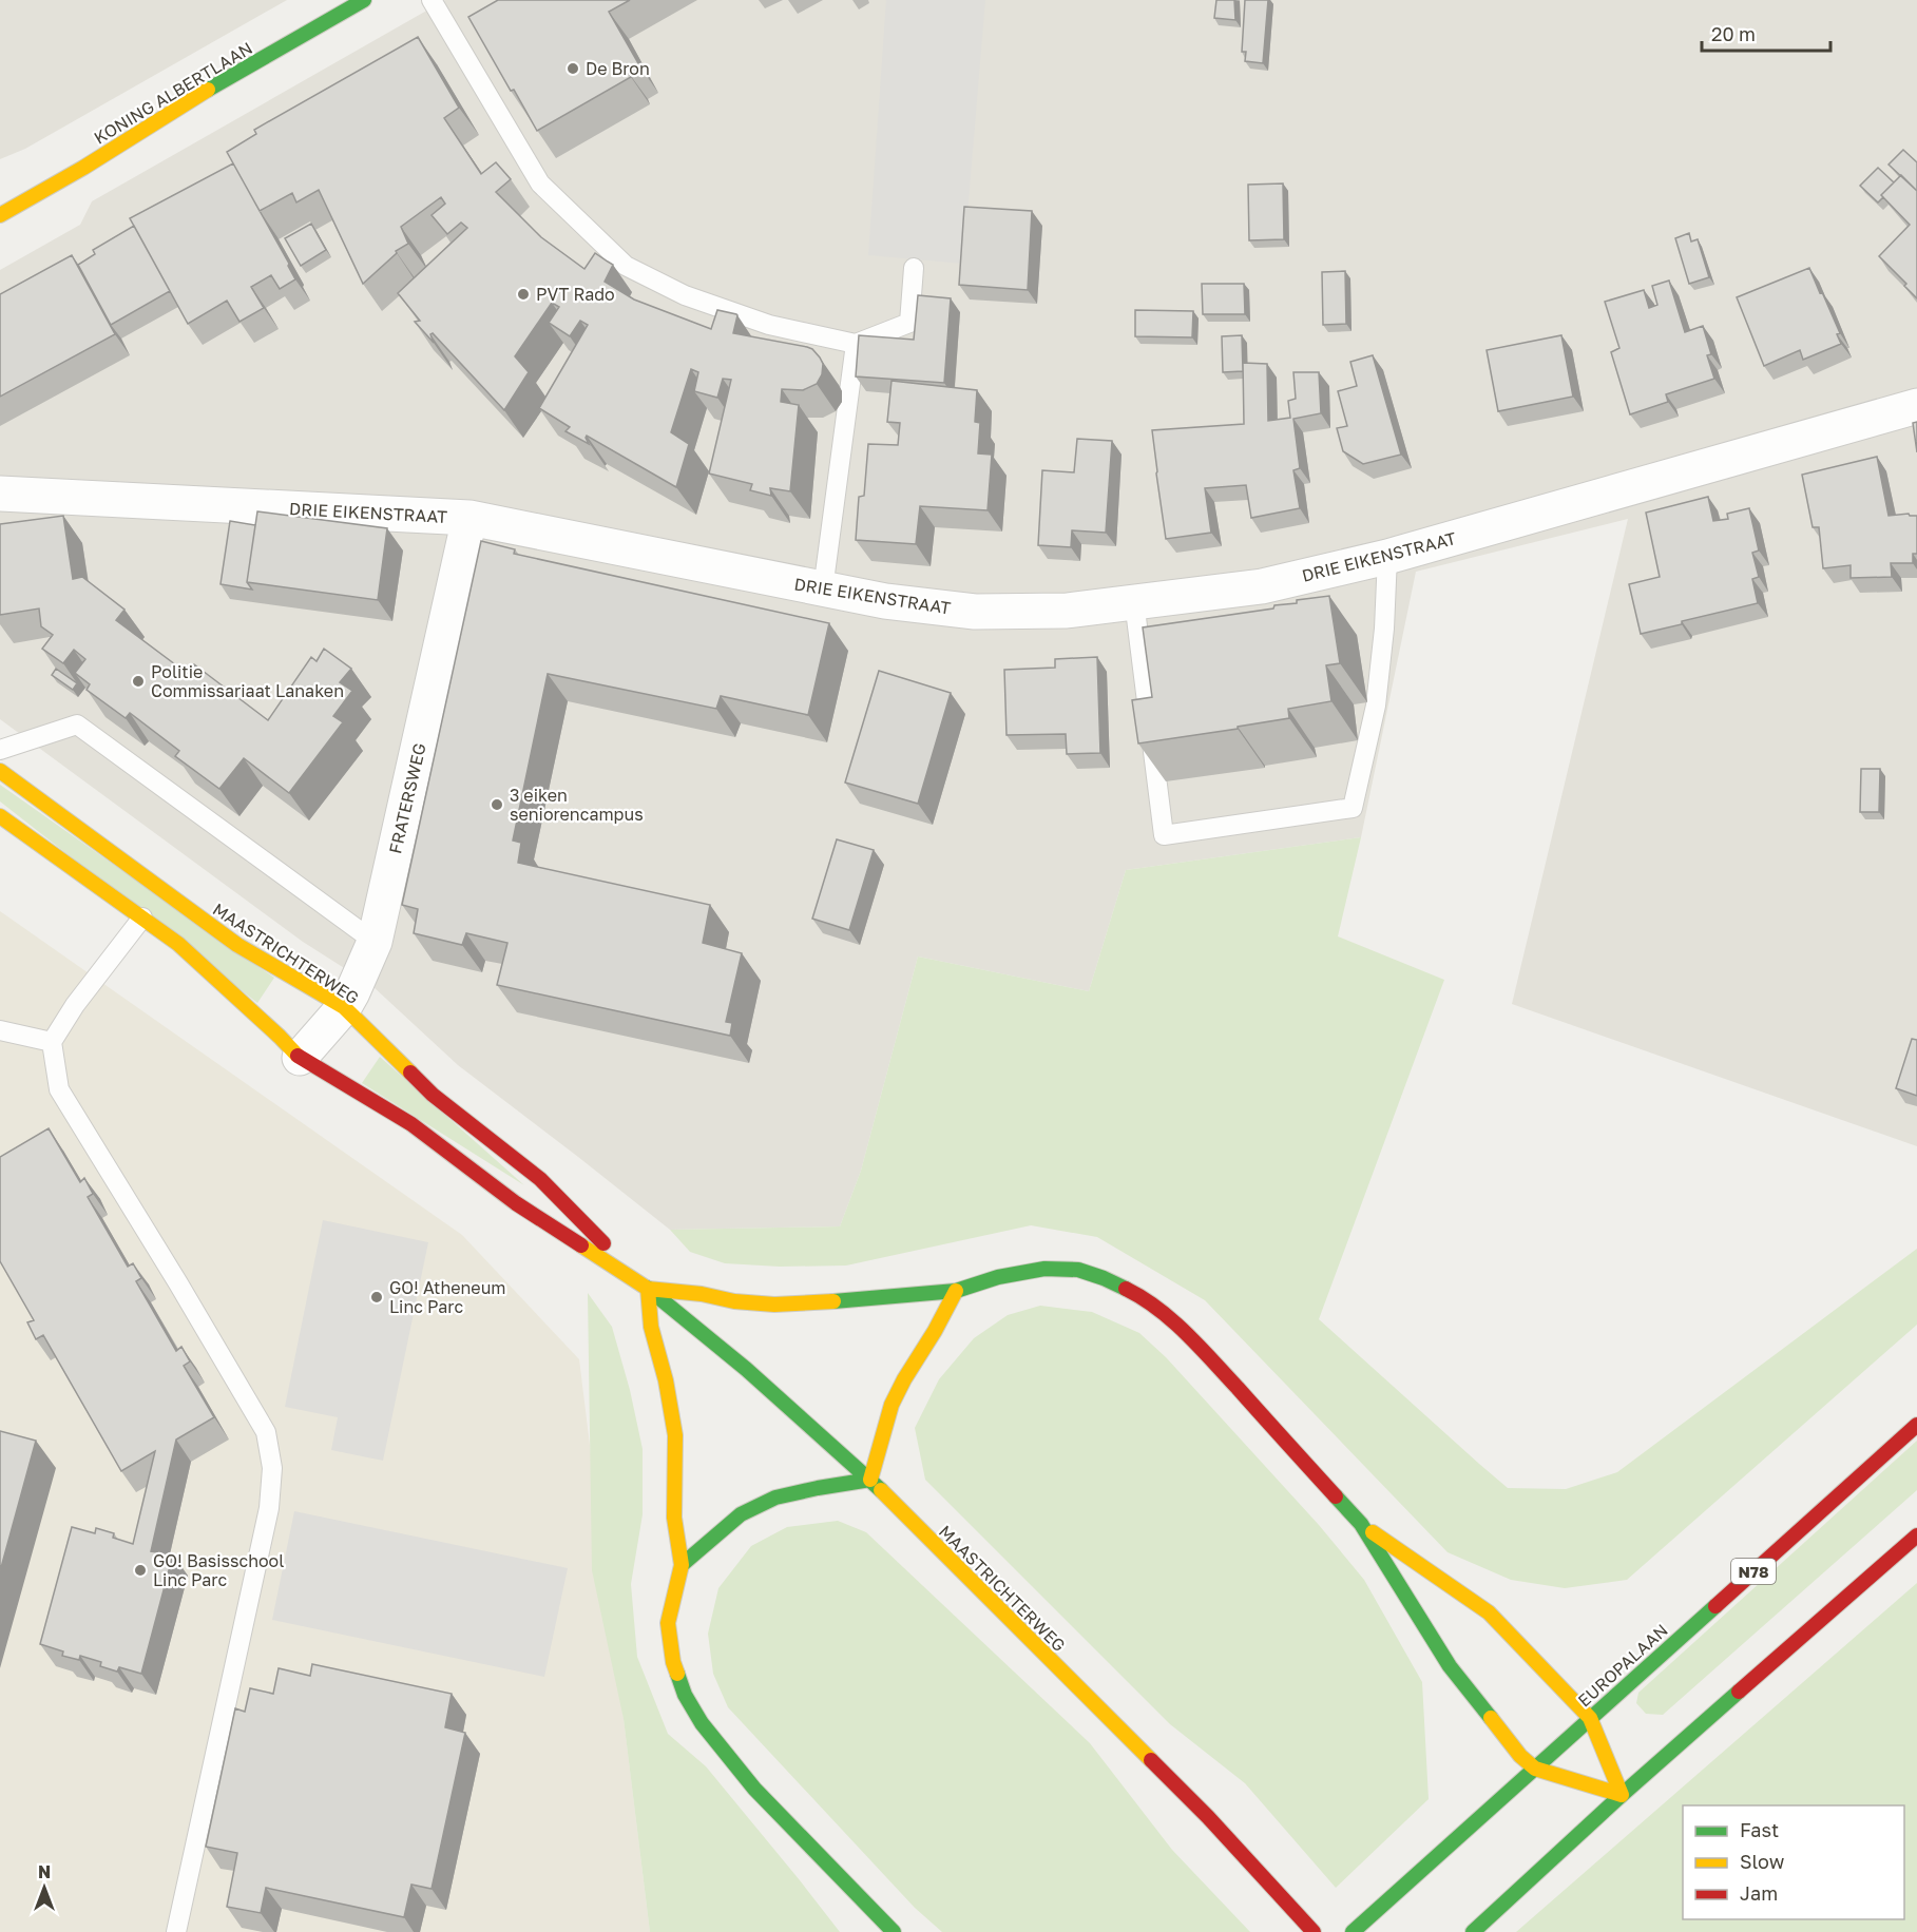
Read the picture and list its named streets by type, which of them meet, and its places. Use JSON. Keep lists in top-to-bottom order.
{
  "streets": {
    "main road": [
      "KONING ALBERTLAAN",
      "MAASTRICHTERWEG",
      "N78",
      "EUROPALAAN"
    ],
    "street": ["DRIE EIKENSTRAAT", "FRATERSWEG"]
  },
  "crossings": [
    ["DRIE EIKENSTRAAT", "FRATERSWEG"],
    ["FRATERSWEG", "MAASTRICHTERWEG"]
  ],
  "places": [
    "De Bron",
    "PVT Rado",
    "Politie Commissariaat Lanaken",
    "3 eiken seniorencampus",
    "GO! Atheneum Linc Parc",
    "GO! Basisschool Linc Parc"
  ],
  "legend": ["Fast", "Slow", "Jam"],
  "scale_bar": "20 m",
  "north": "top"
}
